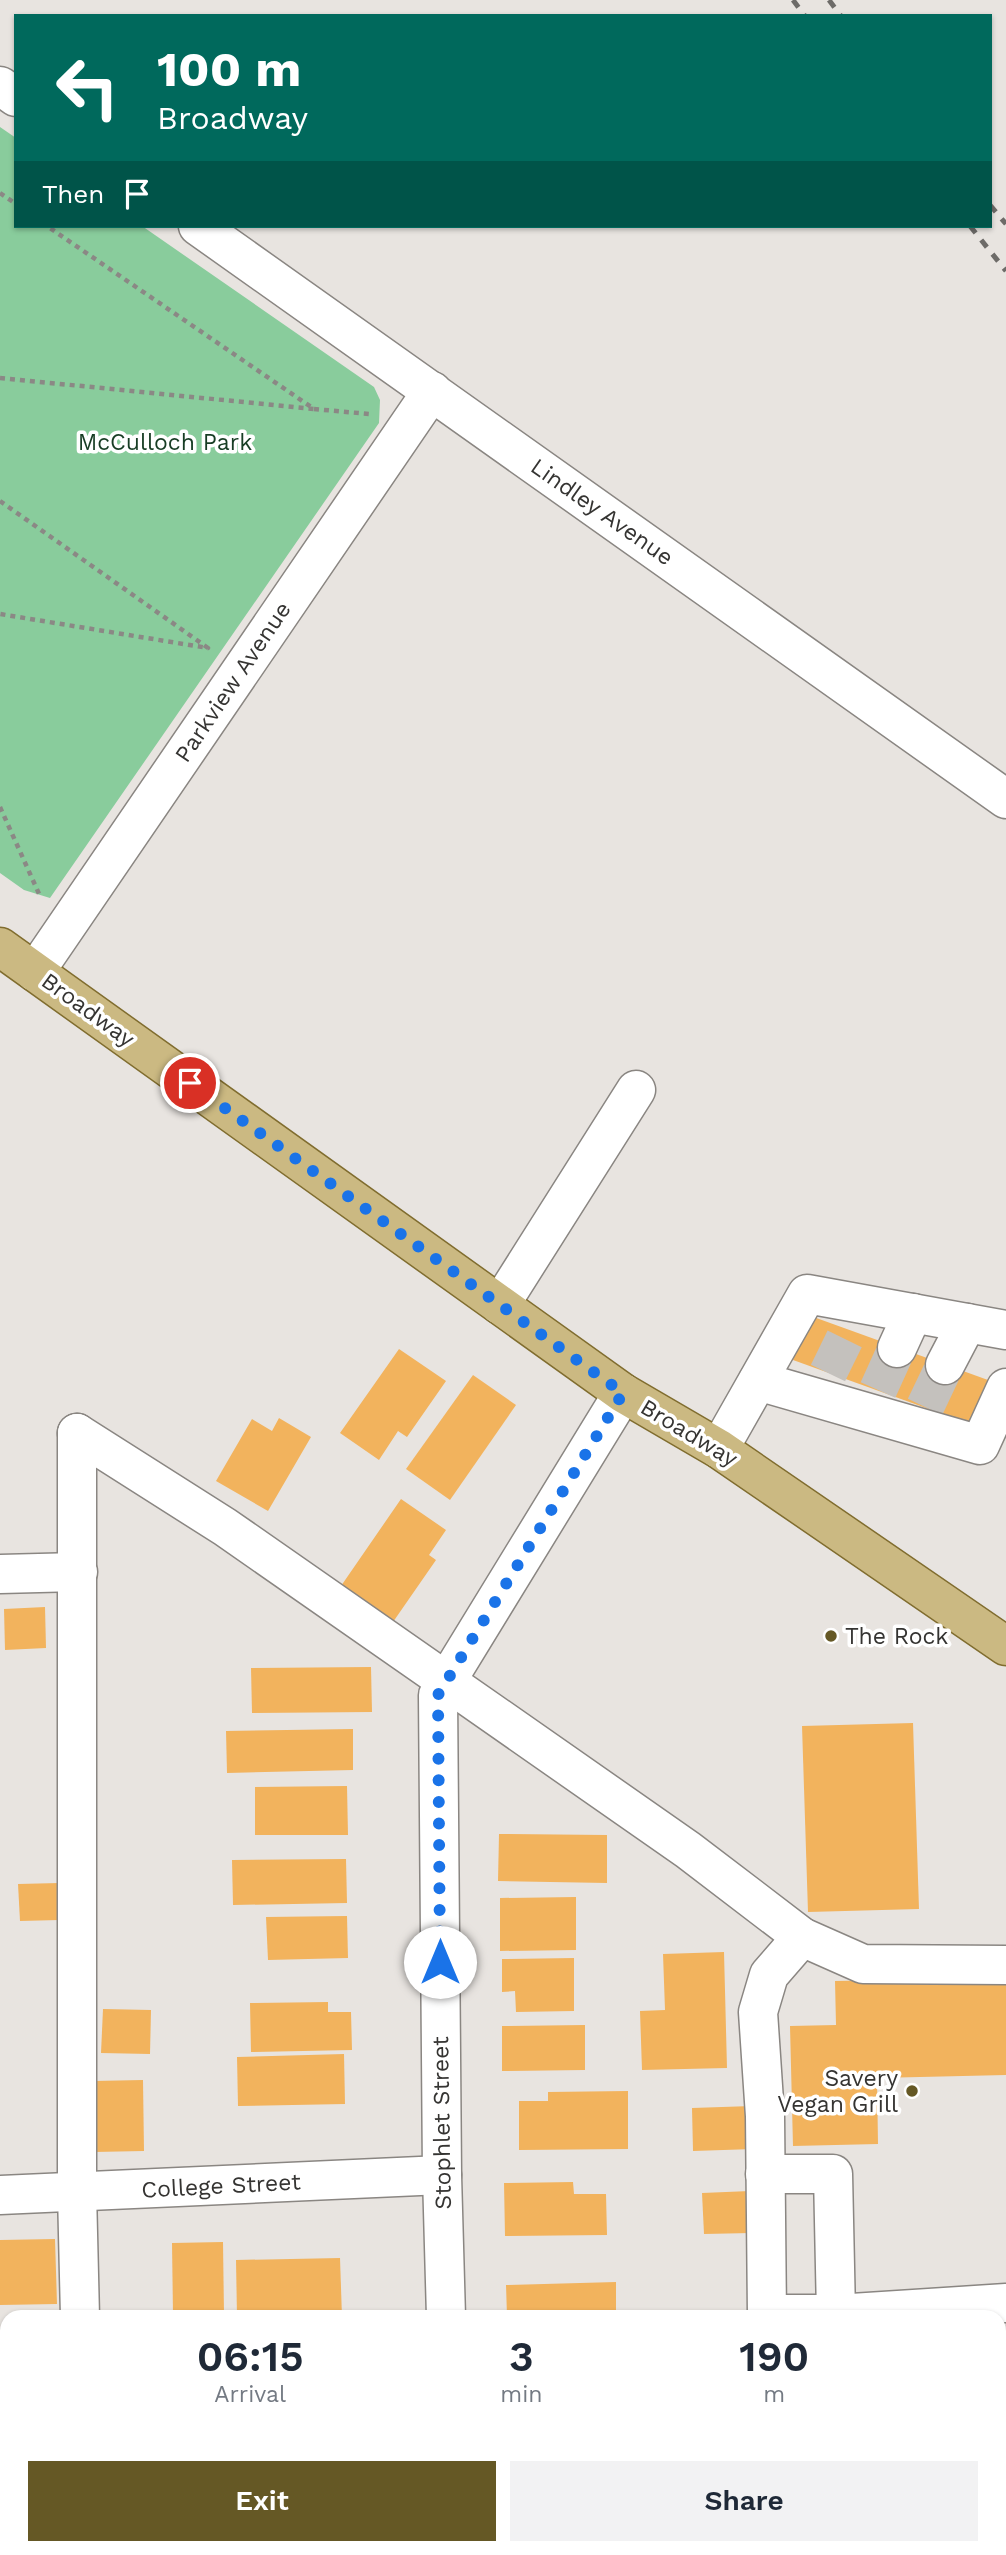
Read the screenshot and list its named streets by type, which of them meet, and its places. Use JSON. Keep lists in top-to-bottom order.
{
  "streets": {
    "main road": ["Broadway"],
    "street": [
      "Lindley Avenue",
      "Parkview Avenue",
      "Stophlet Street",
      "College Street"
    ]
  },
  "crossings": [
    ["Lindley Avenue", "Parkview Avenue"],
    ["Parkview Avenue", "Broadway"],
    ["Broadway", "Stophlet Street"],
    ["Stophlet Street", "College Street"]
  ],
  "parks": ["McCulloch Park"],
  "places": ["The Rock", "Savery Vegan Grill"],
  "page": {
    "turn": ["100 m", "Broadway"],
    "then": "Then",
    "eta": [
      "06:15",
      "Arrival",
      "3",
      "min",
      "190",
      "m"
    ],
    "buttons": ["Exit", "Share"]
  }
}
